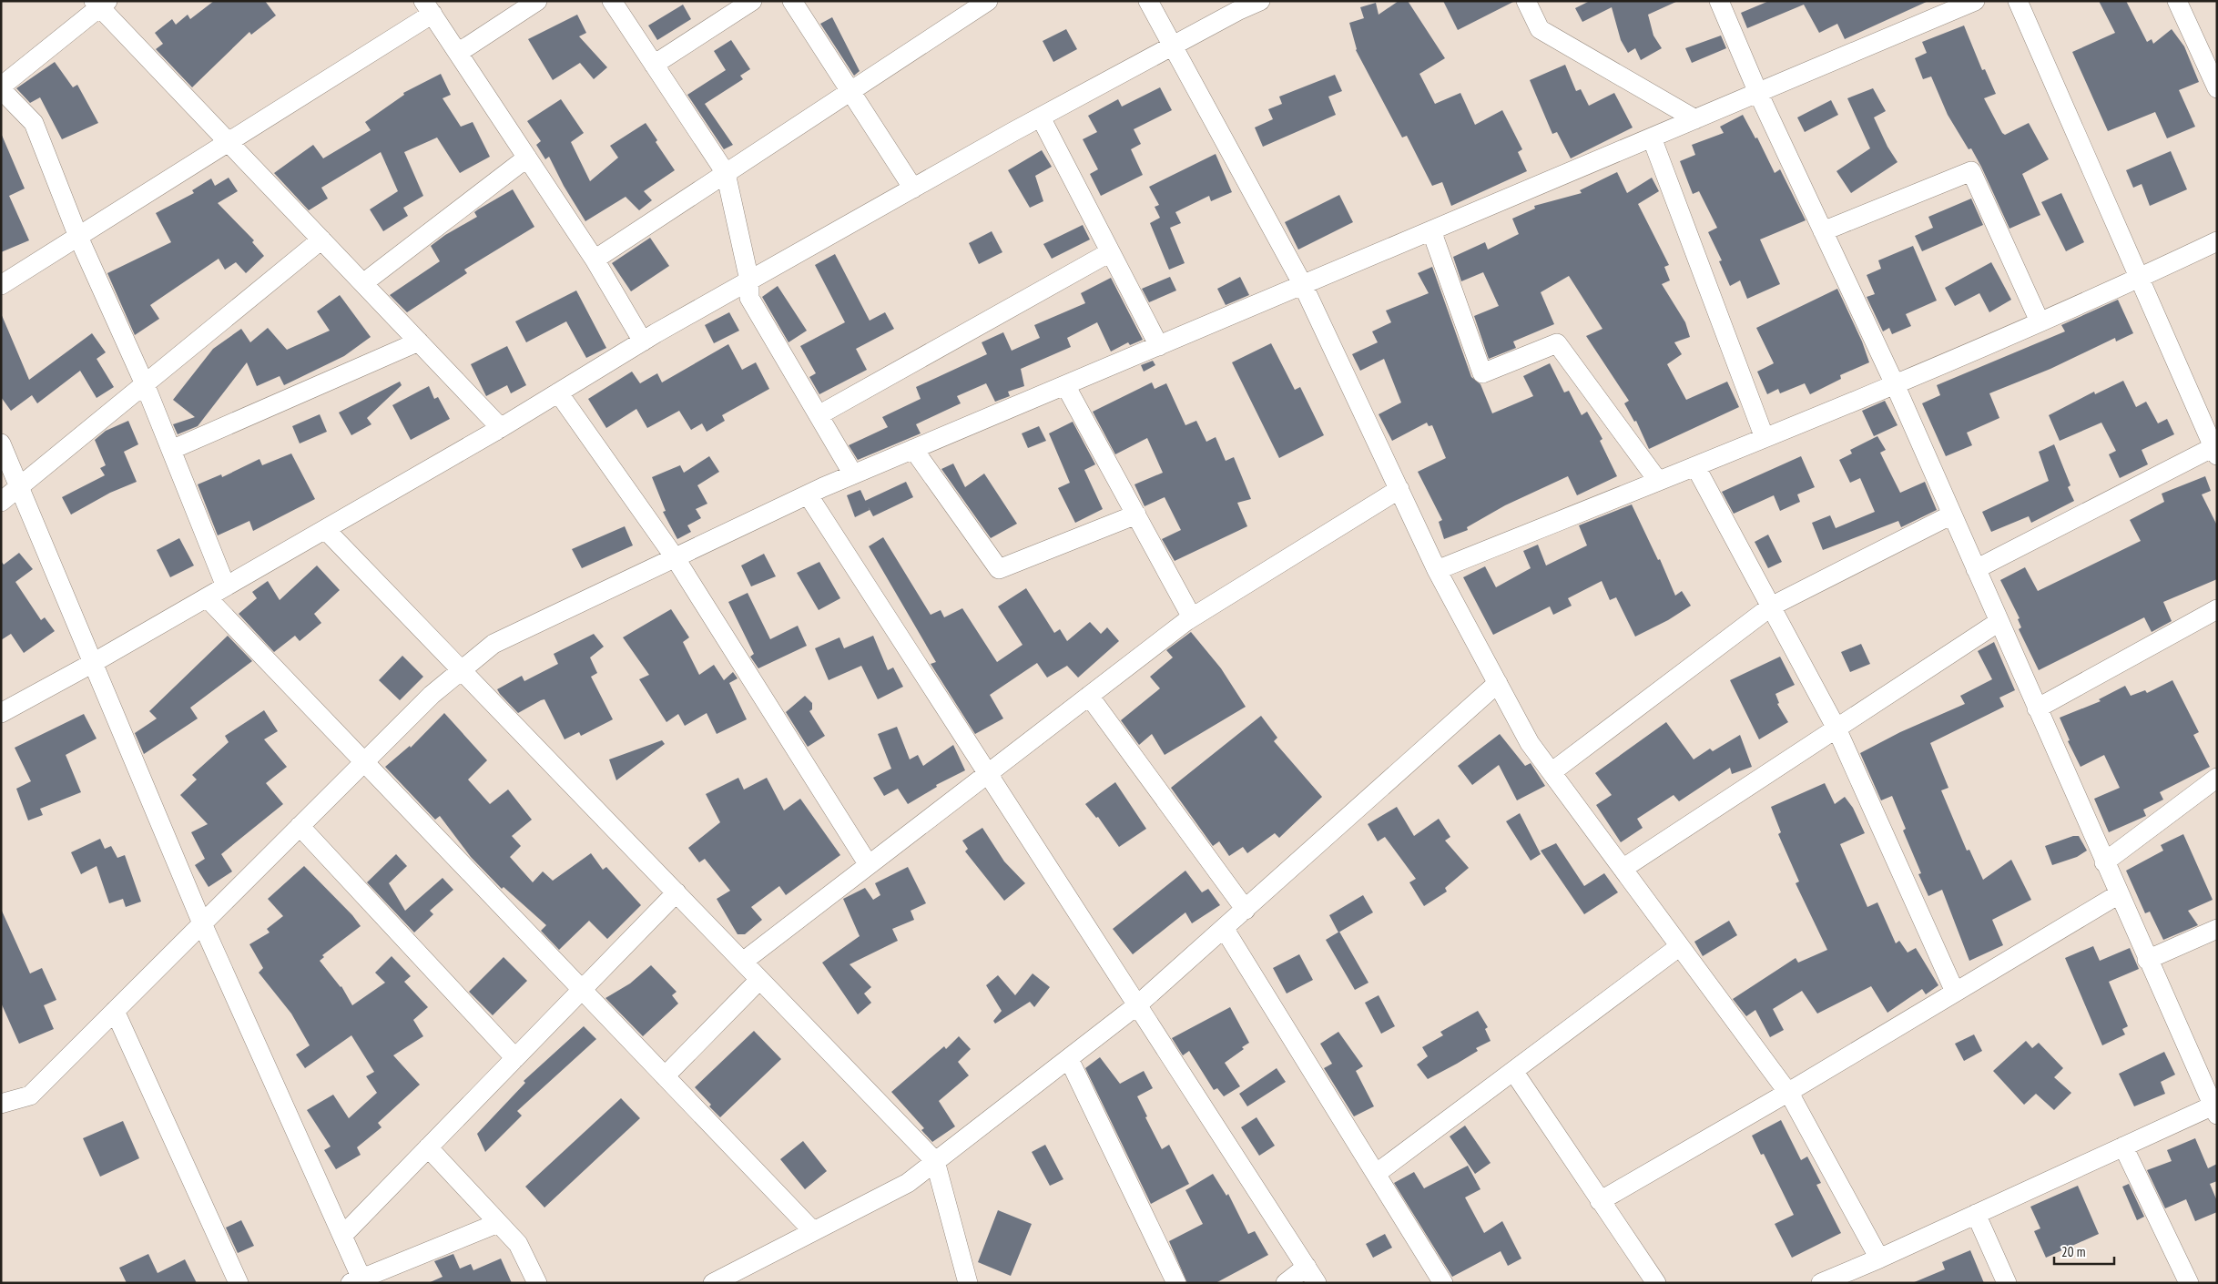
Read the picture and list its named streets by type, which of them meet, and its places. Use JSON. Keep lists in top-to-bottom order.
{
  "scale_bar": "20 m"
}
